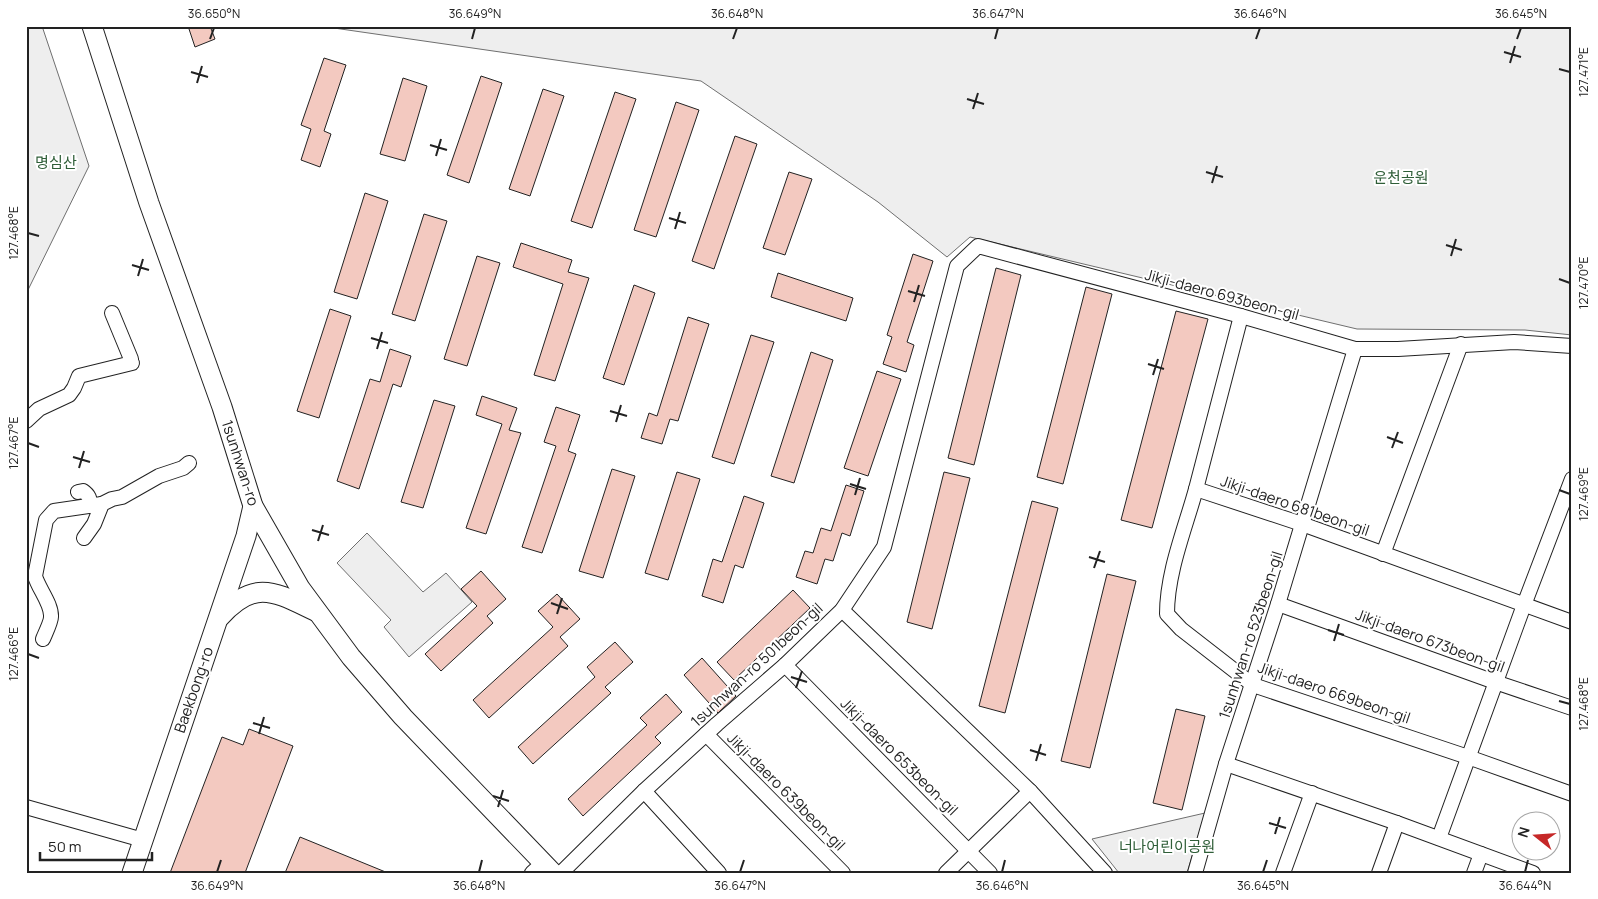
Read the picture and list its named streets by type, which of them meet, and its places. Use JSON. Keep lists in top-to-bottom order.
{
  "streets": {
    "street": [
      "Jikji-daero 693beon-gil",
      "1sunhwan-ro",
      "Jikji-daero 681beon-gil",
      "1sunhwan-ro 523beon-gil",
      "Jikji-daero 673beon-gil",
      "1sunhwan-ro 501beon-gil",
      "Baekbong-ro",
      "Jikji-daero 669beon-gil",
      "Jikji-daero 653beon-gil",
      "Jikji-daero 639beon-gil"
    ]
  },
  "crossings": [
    ["Jikji-daero 693beon-gil", "Jikji-daero 681beon-gil"],
    ["Jikji-daero 693beon-gil", "1sunhwan-ro 523beon-gil"],
    ["Jikji-daero 693beon-gil", "1sunhwan-ro 501beon-gil"],
    ["Jikji-daero 693beon-gil", "Jikji-daero 669beon-gil"],
    ["1sunhwan-ro", "Baekbong-ro"],
    ["Jikji-daero 681beon-gil", "1sunhwan-ro 523beon-gil"],
    ["Jikji-daero 681beon-gil", "Jikji-daero 669beon-gil"],
    ["1sunhwan-ro 523beon-gil", "Jikji-daero 673beon-gil"],
    ["1sunhwan-ro 523beon-gil", "Jikji-daero 669beon-gil"],
    ["1sunhwan-ro 501beon-gil", "Jikji-daero 653beon-gil"],
    ["1sunhwan-ro 501beon-gil", "Jikji-daero 639beon-gil"]
  ],
  "parks": ["명심산", "운천공원", "너나어린이공원"],
  "scale_bar": "50 m",
  "north": "left",
  "coordinates": [
    "36.650°N",
    "36.649°N",
    "36.648°N",
    "36.647°N",
    "36.646°N",
    "36.645°N",
    "127.471°E",
    "127.468°E",
    "127.470°E",
    "127.467°E",
    "127.469°E",
    "127.466°E",
    "36.644°N"
  ]
}
